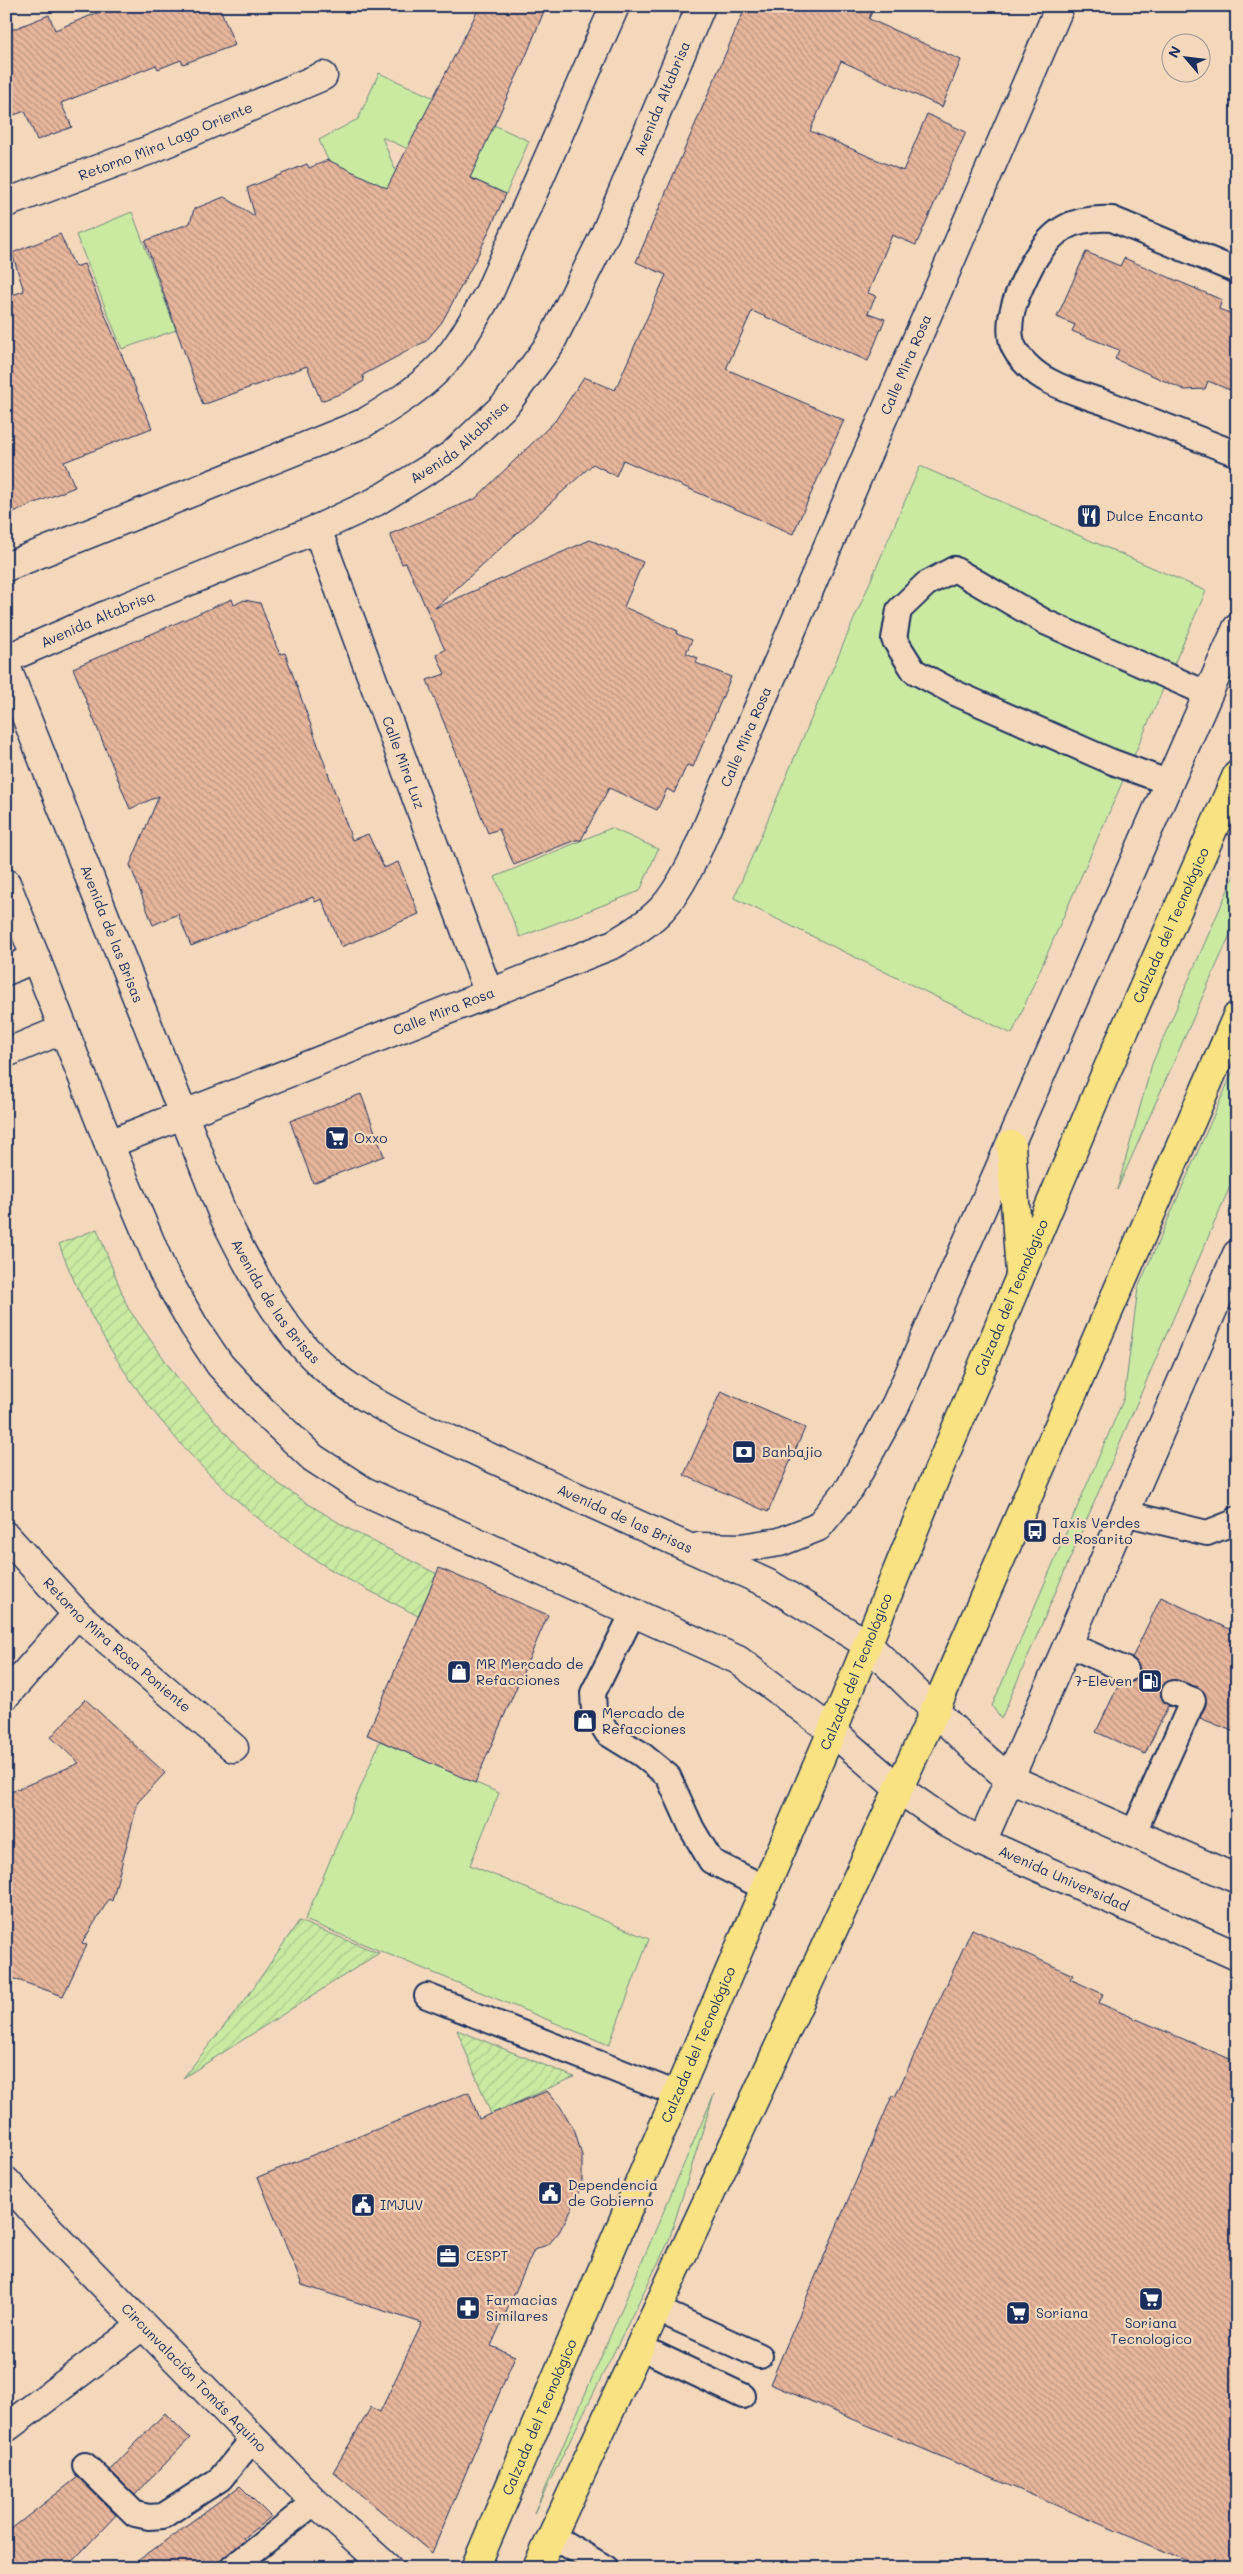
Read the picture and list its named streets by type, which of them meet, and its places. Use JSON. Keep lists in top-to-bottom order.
{
  "streets": {
    "main road": ["Calzada del Tecnológico"],
    "street": [
      "Avenida Altabrisa",
      "Retorno Mira Lago Oriente",
      "Calle Mira Rosa",
      "Calle Mira Luz",
      "Avenida de las Brisas",
      "Retorno Mira Rosa Poniente",
      "Avenida Universidad",
      "Circunvalación Tomás Aquino"
    ]
  },
  "crossings": [
    ["Avenida Altabrisa", "Calle Mira Luz"],
    ["Calle Mira Rosa", "Calle Mira Luz"],
    ["Calle Mira Rosa", "Avenida de las Brisas"],
    ["Calzada del Tecnológico", "Avenida de las Brisas"],
    ["Calzada del Tecnológico", "Avenida Universidad"]
  ],
  "places": {
    "restaurant": ["Dulce Encanto"],
    "supermarket": ["Oxxo", "Soriana Tecnologico", "Soriana"],
    "bank": ["Banbajio"],
    "bus stop": ["Taxis Verdes de Rosarito"],
    "shop": ["MR Mercado de Refacciones", "Mercado de Refacciones"],
    "fuel station": ["7-Eleven"],
    "public building": ["Dependencia de Gobierno", "IMJUV"],
    "office": ["CESPT"],
    "pharmacy": ["Farmacias Similares"]
  },
  "north": "top left"
}
